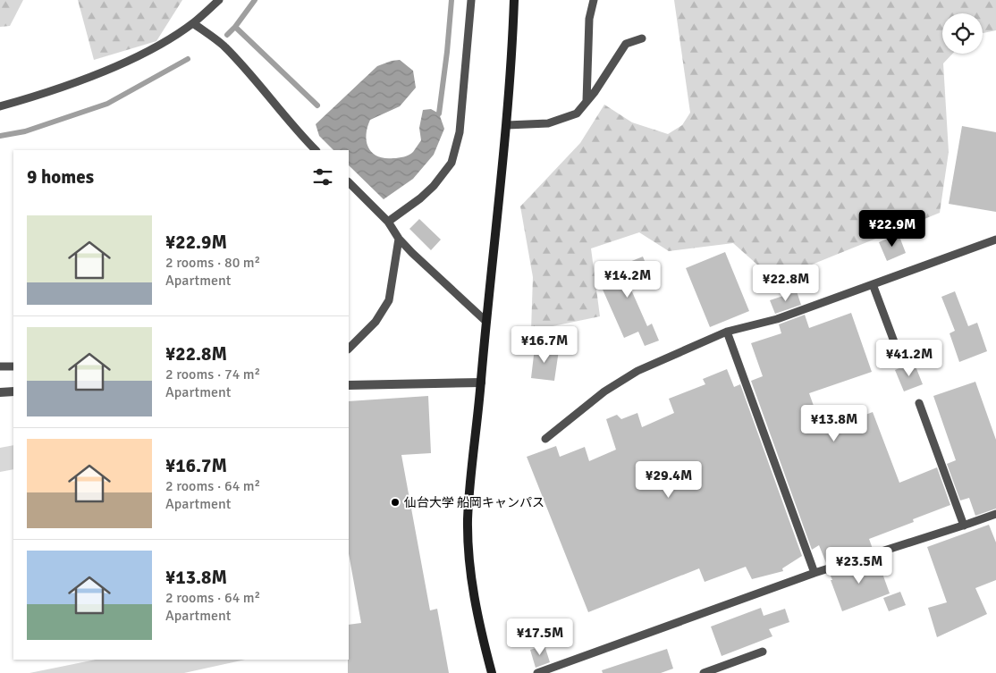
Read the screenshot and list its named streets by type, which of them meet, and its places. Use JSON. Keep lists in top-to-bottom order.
{
  "places": ["仙台大学 船岡キャンパス"],
  "page": {
    "heading": "9 homes",
    "list": [
      {
        "name": "¥22.9M",
        "note": "2 rooms · 80 m² · Apartment"
      },
      {
        "name": "¥22.8M",
        "note": "2 rooms · 74 m² · Apartment"
      },
      {
        "name": "¥16.7M",
        "note": "2 rooms · 64 m² · Apartment"
      },
      {
        "name": "¥13.8M",
        "note": "2 rooms · 64 m² · Apartment"
      }
    ],
    "price": [
      "¥22.9M",
      "¥14.2M",
      "¥22.8M",
      "¥16.7M",
      "¥41.2M",
      "¥13.8M",
      "¥29.4M",
      "¥23.5M",
      "¥17.5M"
    ]
  }
}
